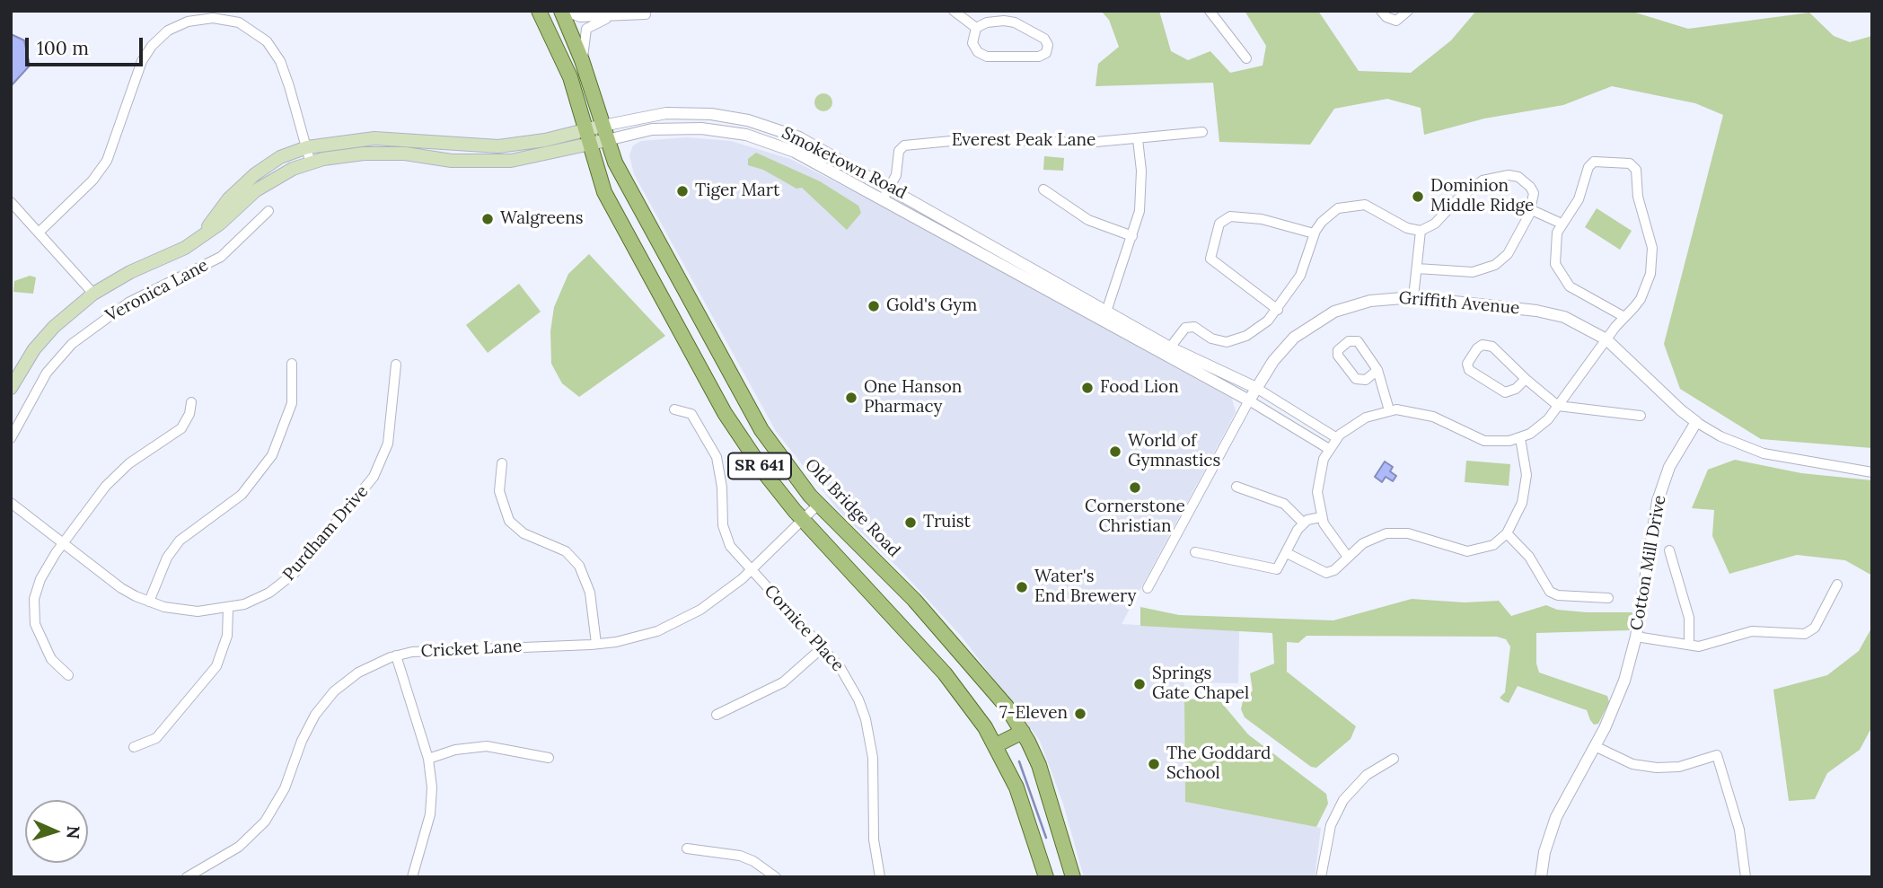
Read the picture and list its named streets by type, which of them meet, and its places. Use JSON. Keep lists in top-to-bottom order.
{
  "streets": {
    "main road": ["Smoketown Road", "SR 641", "Old Bridge Road"],
    "street": [
      "Everest Peak Lane",
      "Veronica Lane",
      "Griffith Avenue",
      "Purdham Drive",
      "Cotton Mill Drive",
      "Cornice Place",
      "Cricket Lane"
    ]
  },
  "crossings": [
    ["Everest Peak Lane", "Smoketown Road"],
    ["Smoketown Road", "Griffith Avenue"],
    ["Smoketown Road", "SR 641"],
    ["Smoketown Road", "Old Bridge Road"],
    ["Griffith Avenue", "Cotton Mill Drive"],
    ["SR 641", "Cricket Lane"],
    ["Old Bridge Road", "Cricket Lane"],
    ["Cornice Place", "Cricket Lane"]
  ],
  "places": [
    "Tiger Mart",
    "Dominion Middle Ridge",
    "Walgreens",
    "Gold's Gym",
    "Food Lion",
    "One Hanson Pharmacy",
    "World of Gymnastics",
    "Cornerstone Christian",
    "Truist",
    "Water's End Brewery",
    "Springs Gate Chapel",
    "7-Eleven",
    "The Goddard School"
  ],
  "scale_bar": "100 m",
  "north": "right"
}
